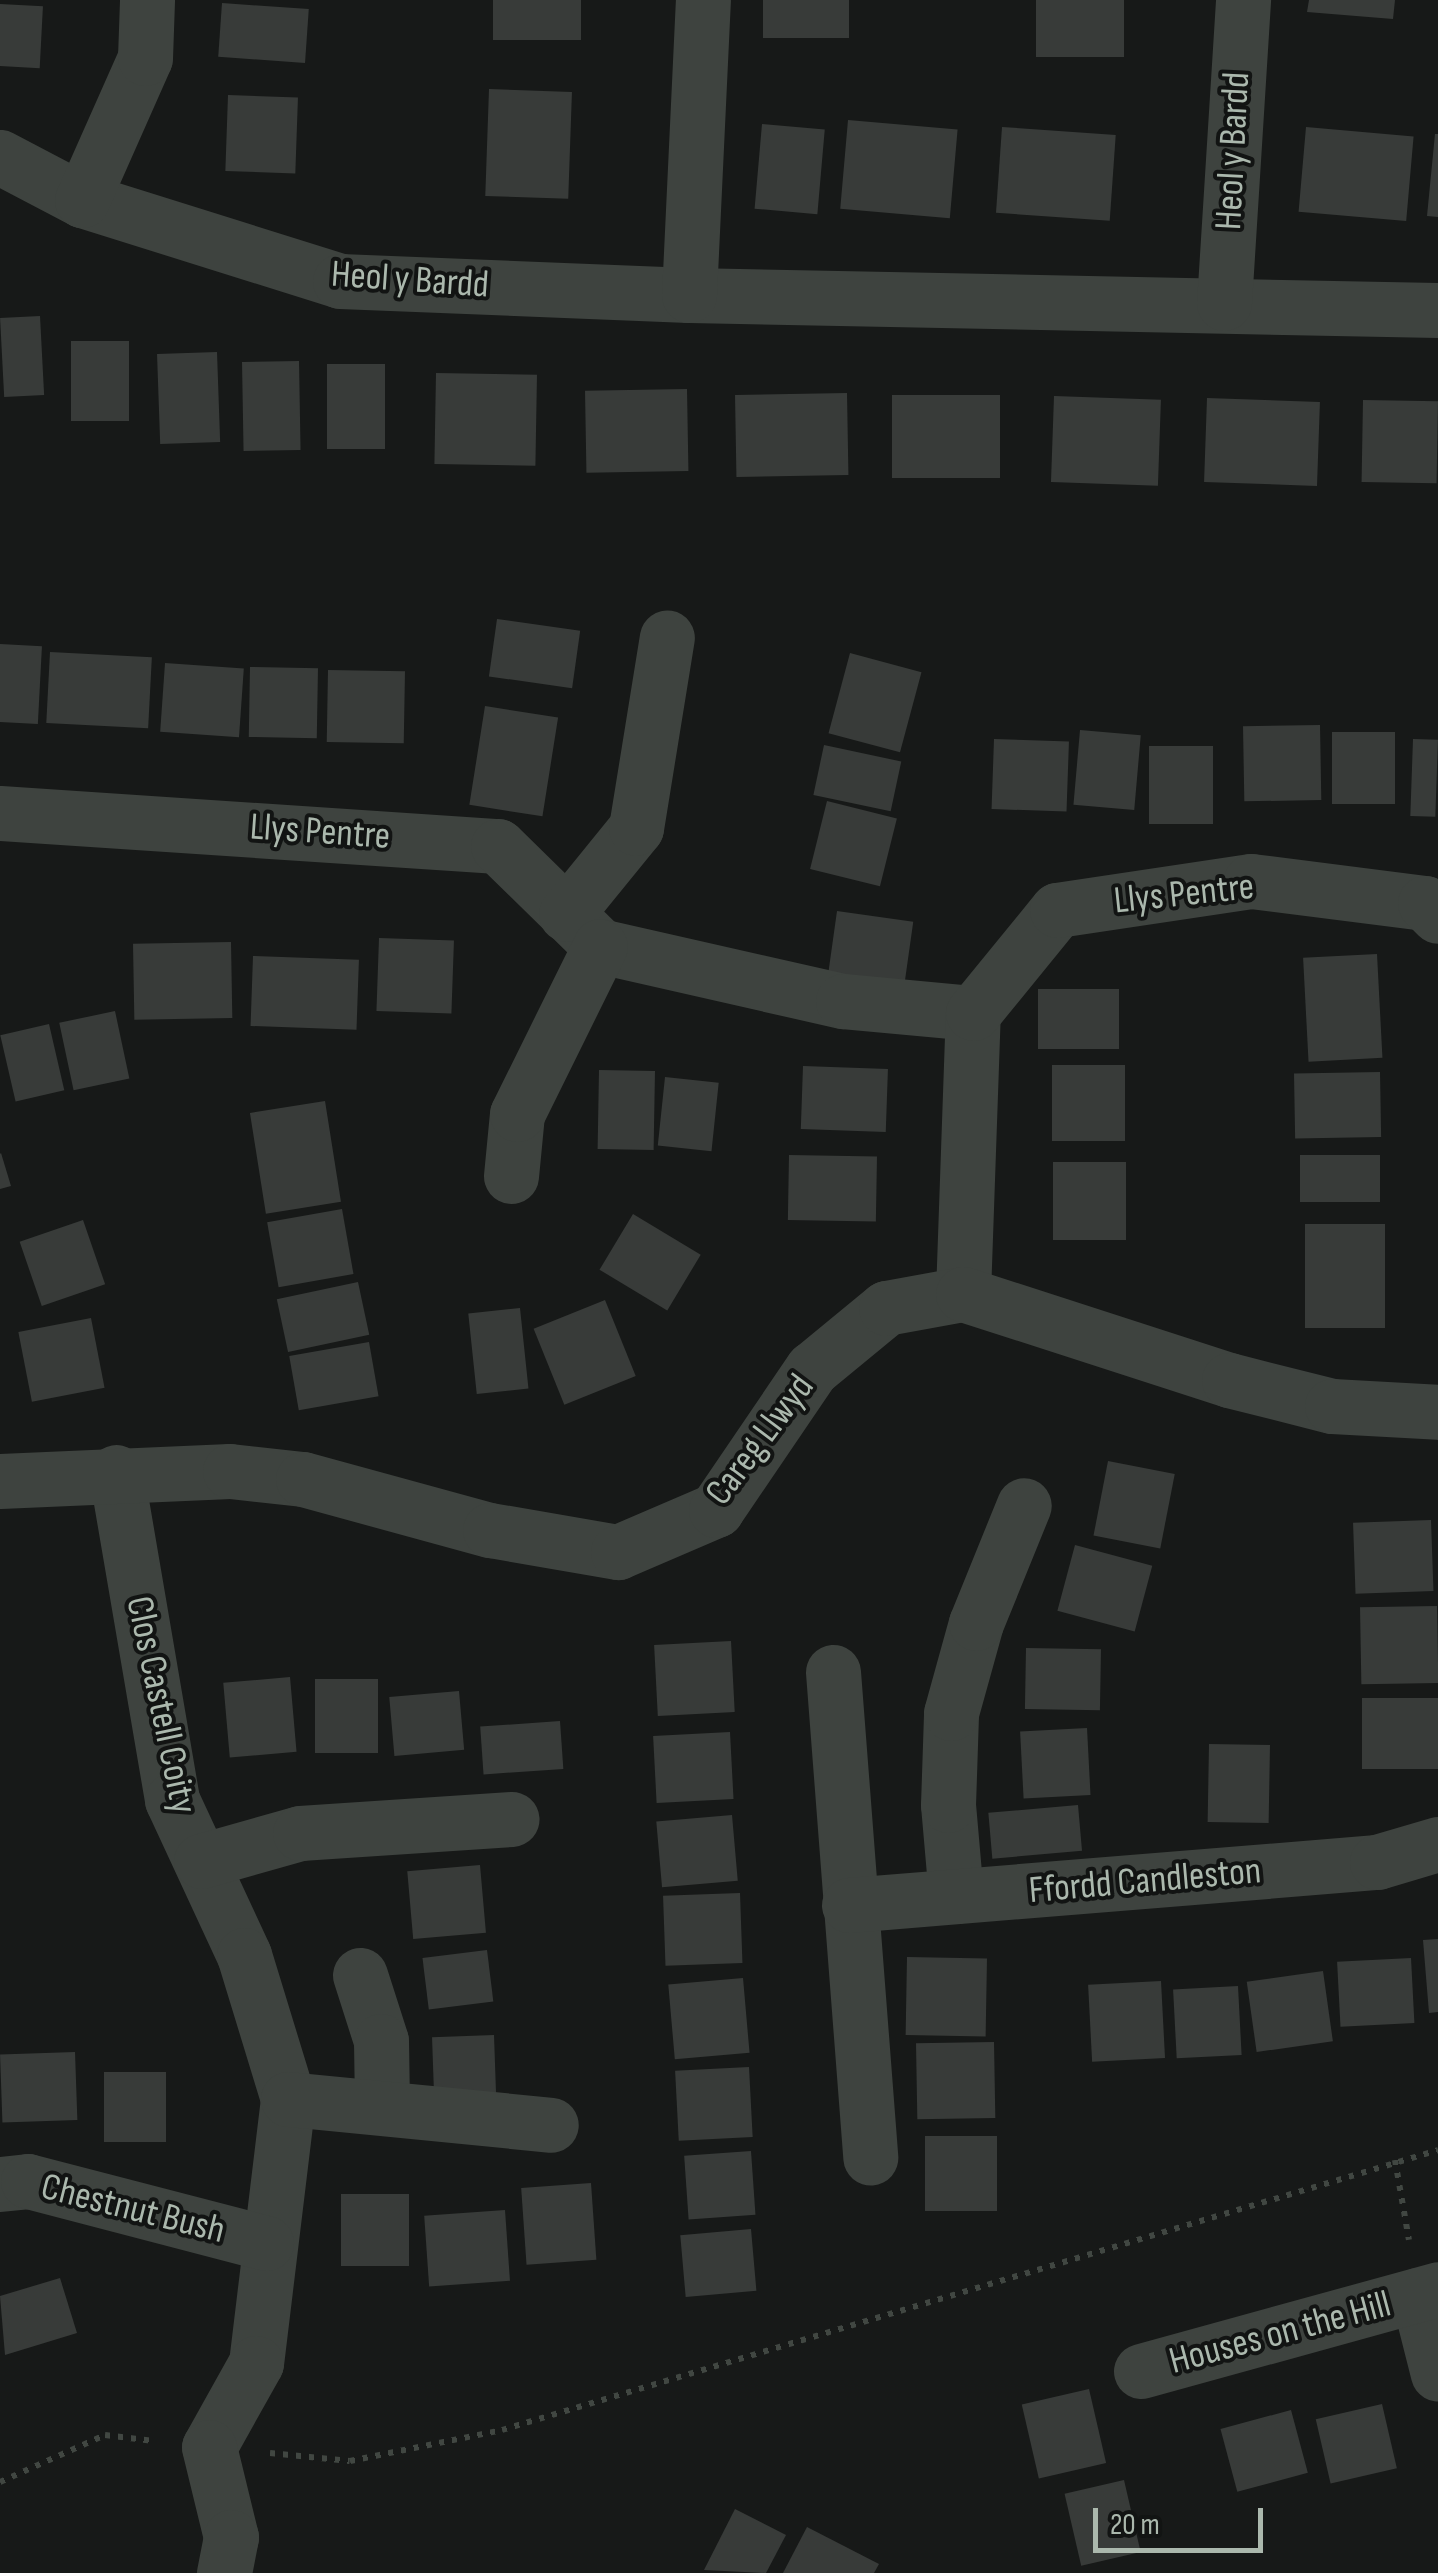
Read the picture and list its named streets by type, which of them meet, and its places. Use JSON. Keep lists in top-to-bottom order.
{
  "streets": {
    "street": [
      "Heol y Bardd",
      "Llys Pentre",
      "Careg Llwyd",
      "Clos Castell Coity",
      "Ffordd Candleston",
      "Chestnut Bush",
      "Houses on the Hill"
    ]
  },
  "crossings": [
    ["Careg Llwyd", "Clos Castell Coity"],
    ["Clos Castell Coity", "Chestnut Bush"]
  ],
  "scale_bar": "20 m"
}
